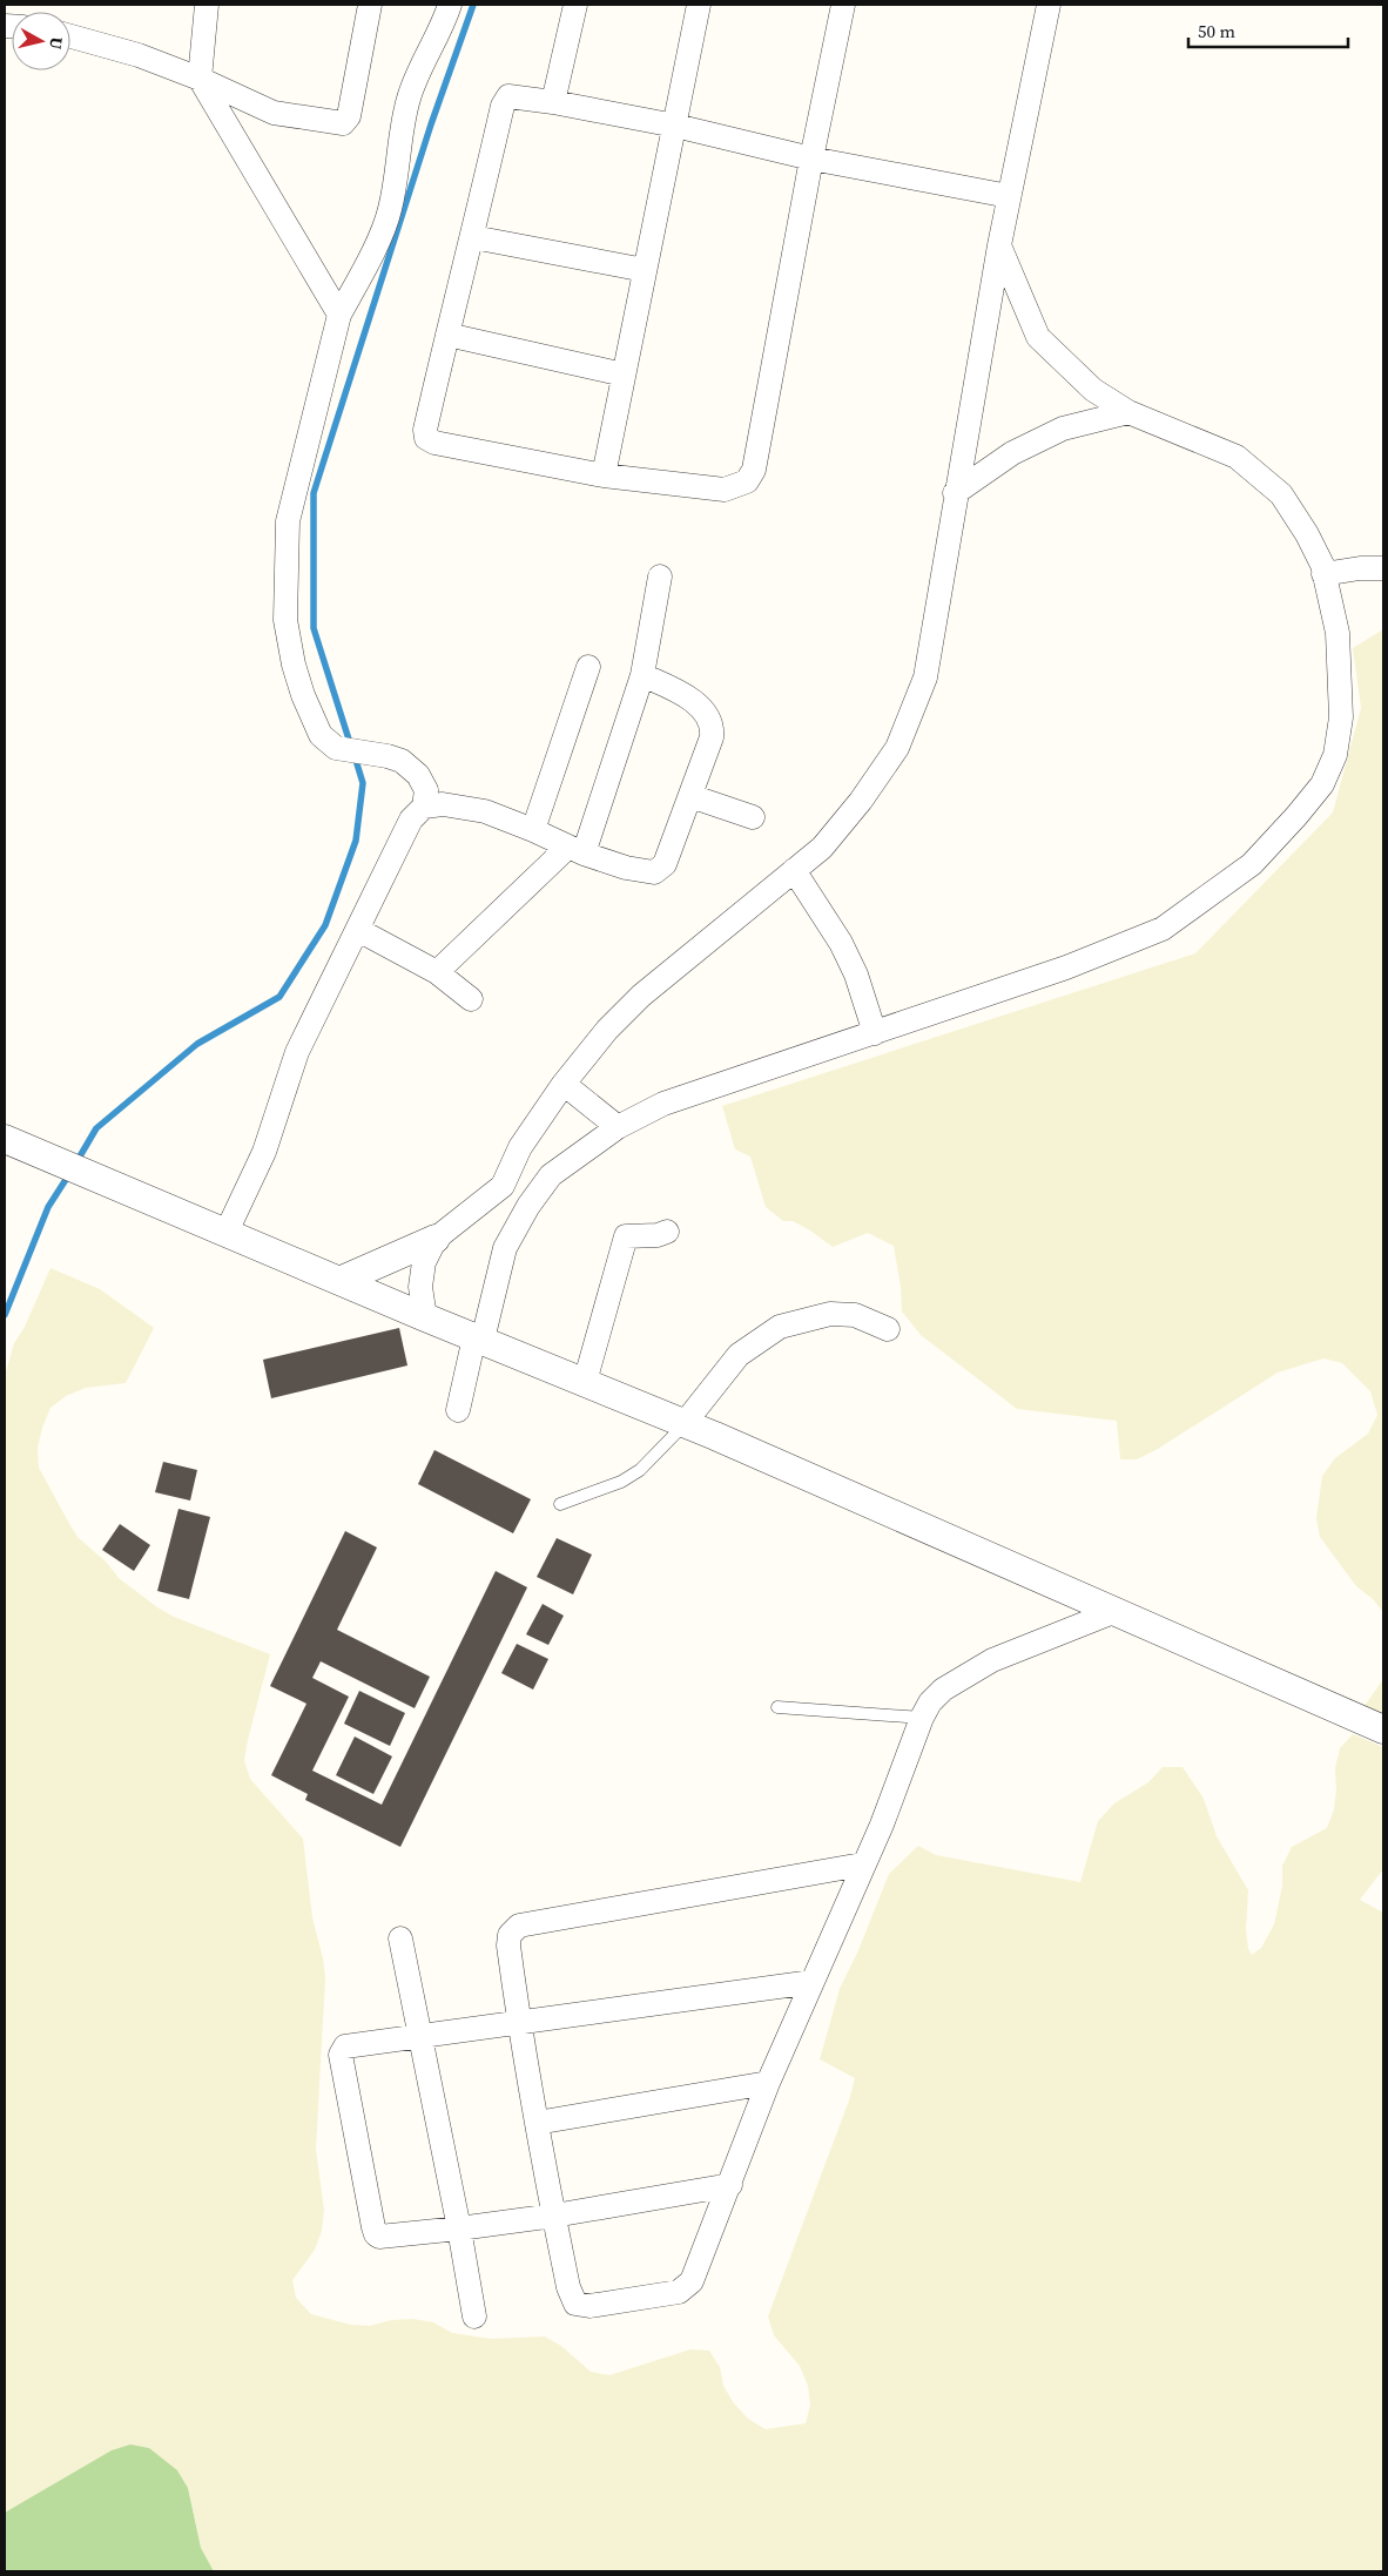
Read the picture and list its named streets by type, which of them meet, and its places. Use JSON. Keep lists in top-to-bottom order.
{
  "scale_bar": "50 m",
  "north": "right"
}
